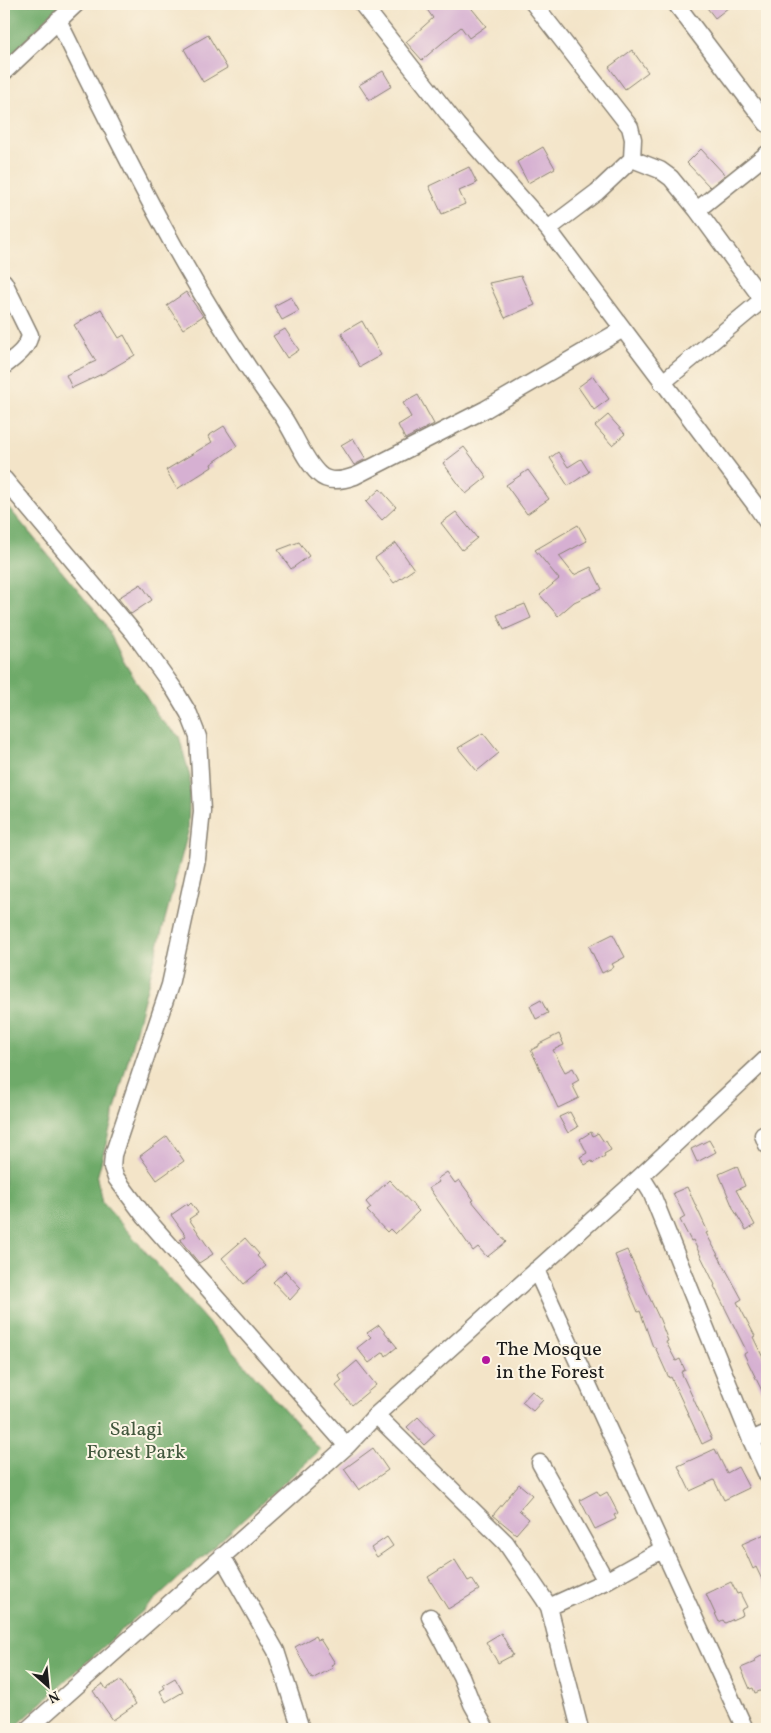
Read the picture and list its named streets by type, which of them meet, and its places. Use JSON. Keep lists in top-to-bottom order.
{
  "parks": ["Salagi Forest Park"],
  "places": ["The Mosque in the Forest"],
  "north": "bottom right"
}
